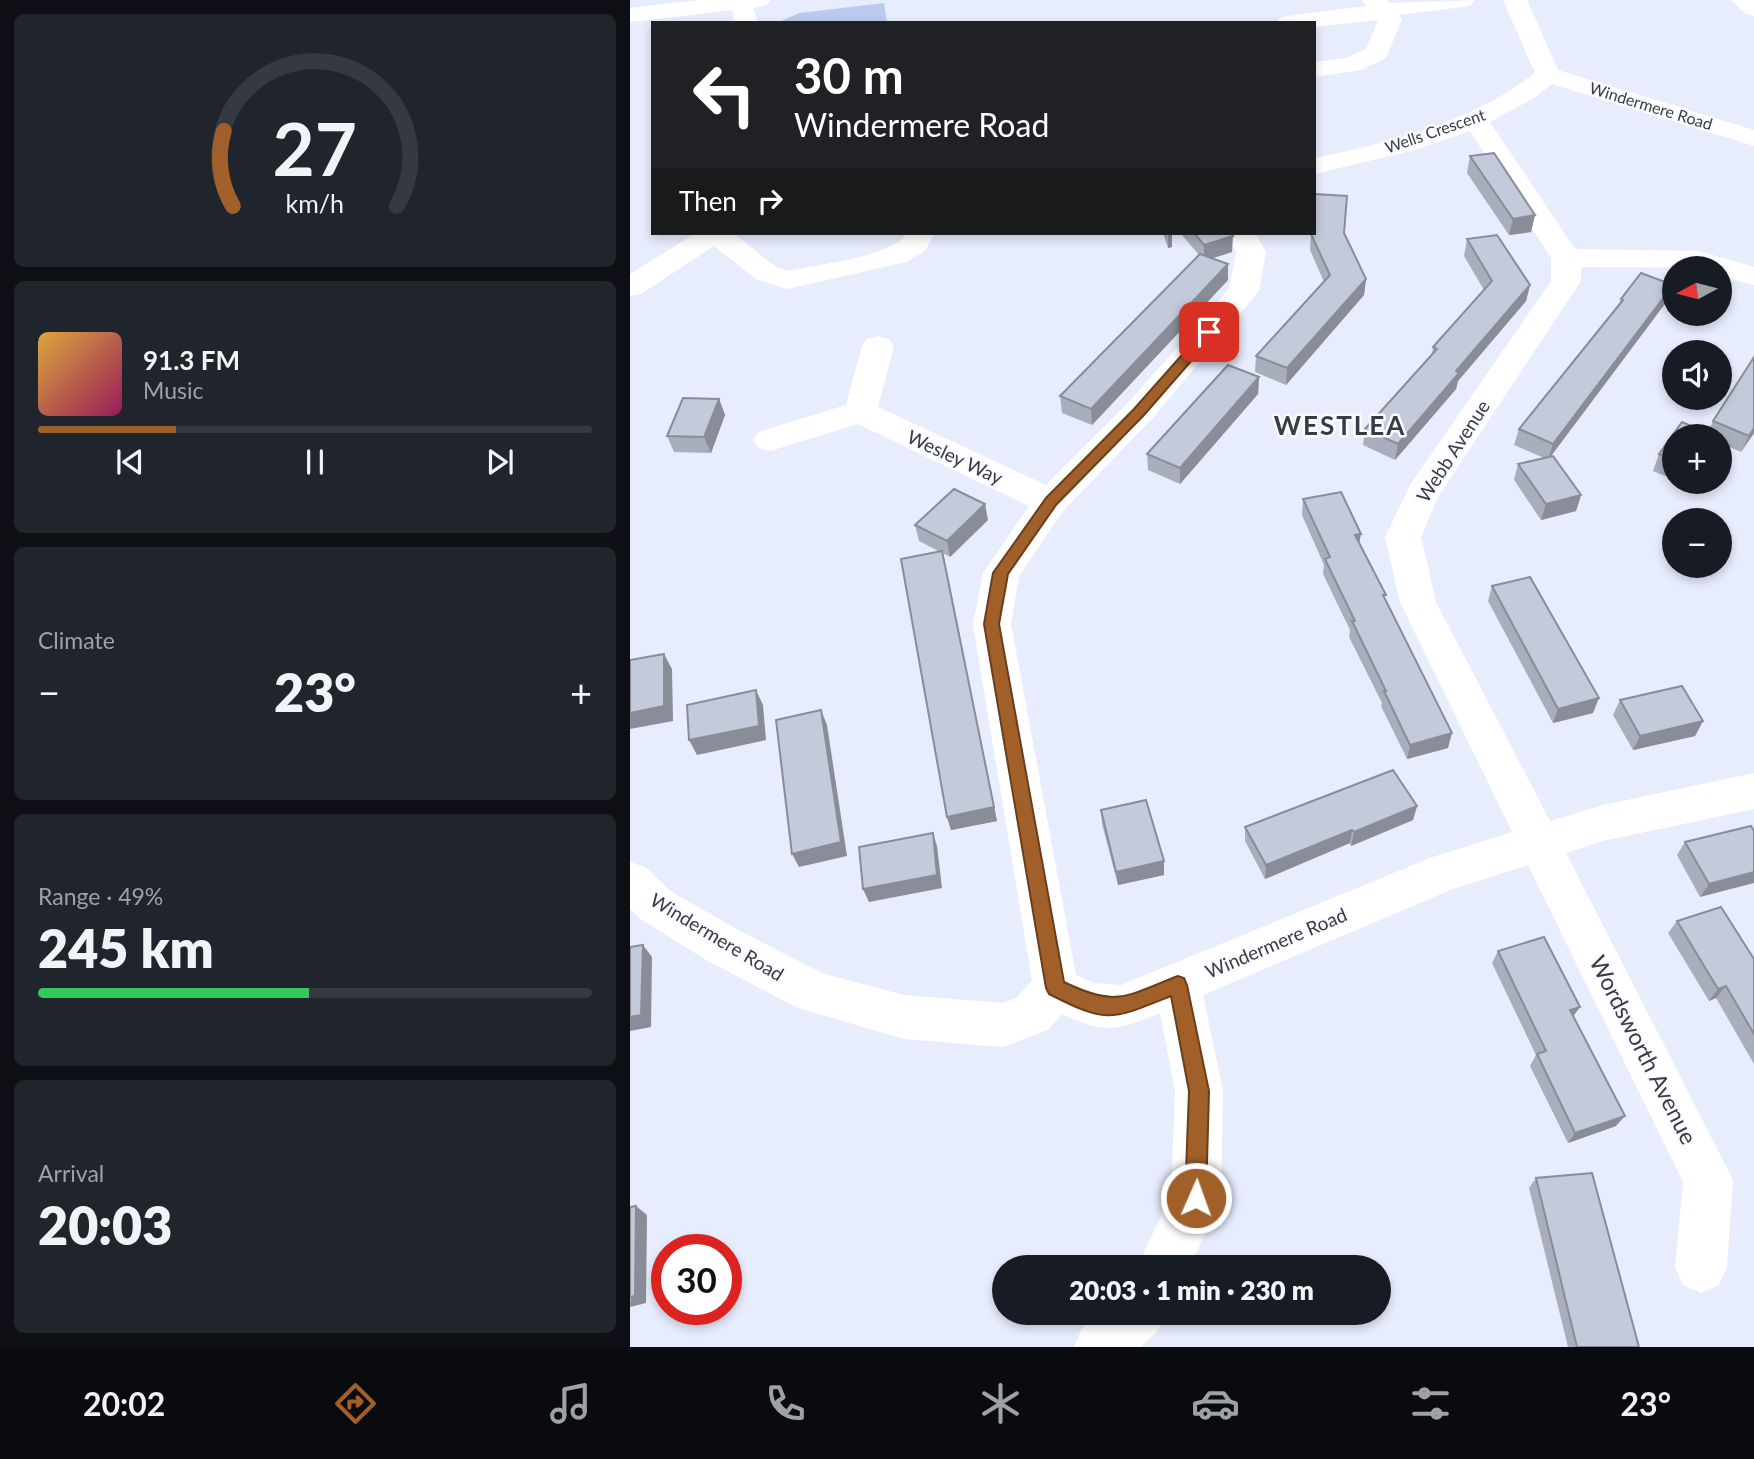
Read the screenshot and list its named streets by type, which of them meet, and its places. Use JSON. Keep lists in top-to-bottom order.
{
  "streets": {
    "street": [
      "Windermere Road",
      "Wells Crescent",
      "Webb Avenue",
      "Wesley Way",
      "Wordsworth Avenue"
    ]
  },
  "crossings": [
    ["Windermere Road", "Wells Crescent"],
    ["Windermere Road", "Webb Avenue"],
    ["Windermere Road", "Wordsworth Avenue"],
    ["Webb Avenue", "Wordsworth Avenue"]
  ],
  "districts": ["WESTLEA"],
  "north": "left",
  "page": {
    "turn": ["30 m", "Windermere Road"],
    "then": "Then",
    "map_buttons": ["+", "−"],
    "song": ["91.3 FM", "Music"],
    "tile": [
      "Climate",
      ["Range · 49%", "245 km"],
      ["Arrival", "20:03"]
    ],
    "heat": ["−", "23°", "+"],
    "limit": "30",
    "trip": "20:03 · 1 min · 230 m",
    "tabs": ["20:02", "23°"],
    "gauge": ["27", "km/h"]
  }
}
